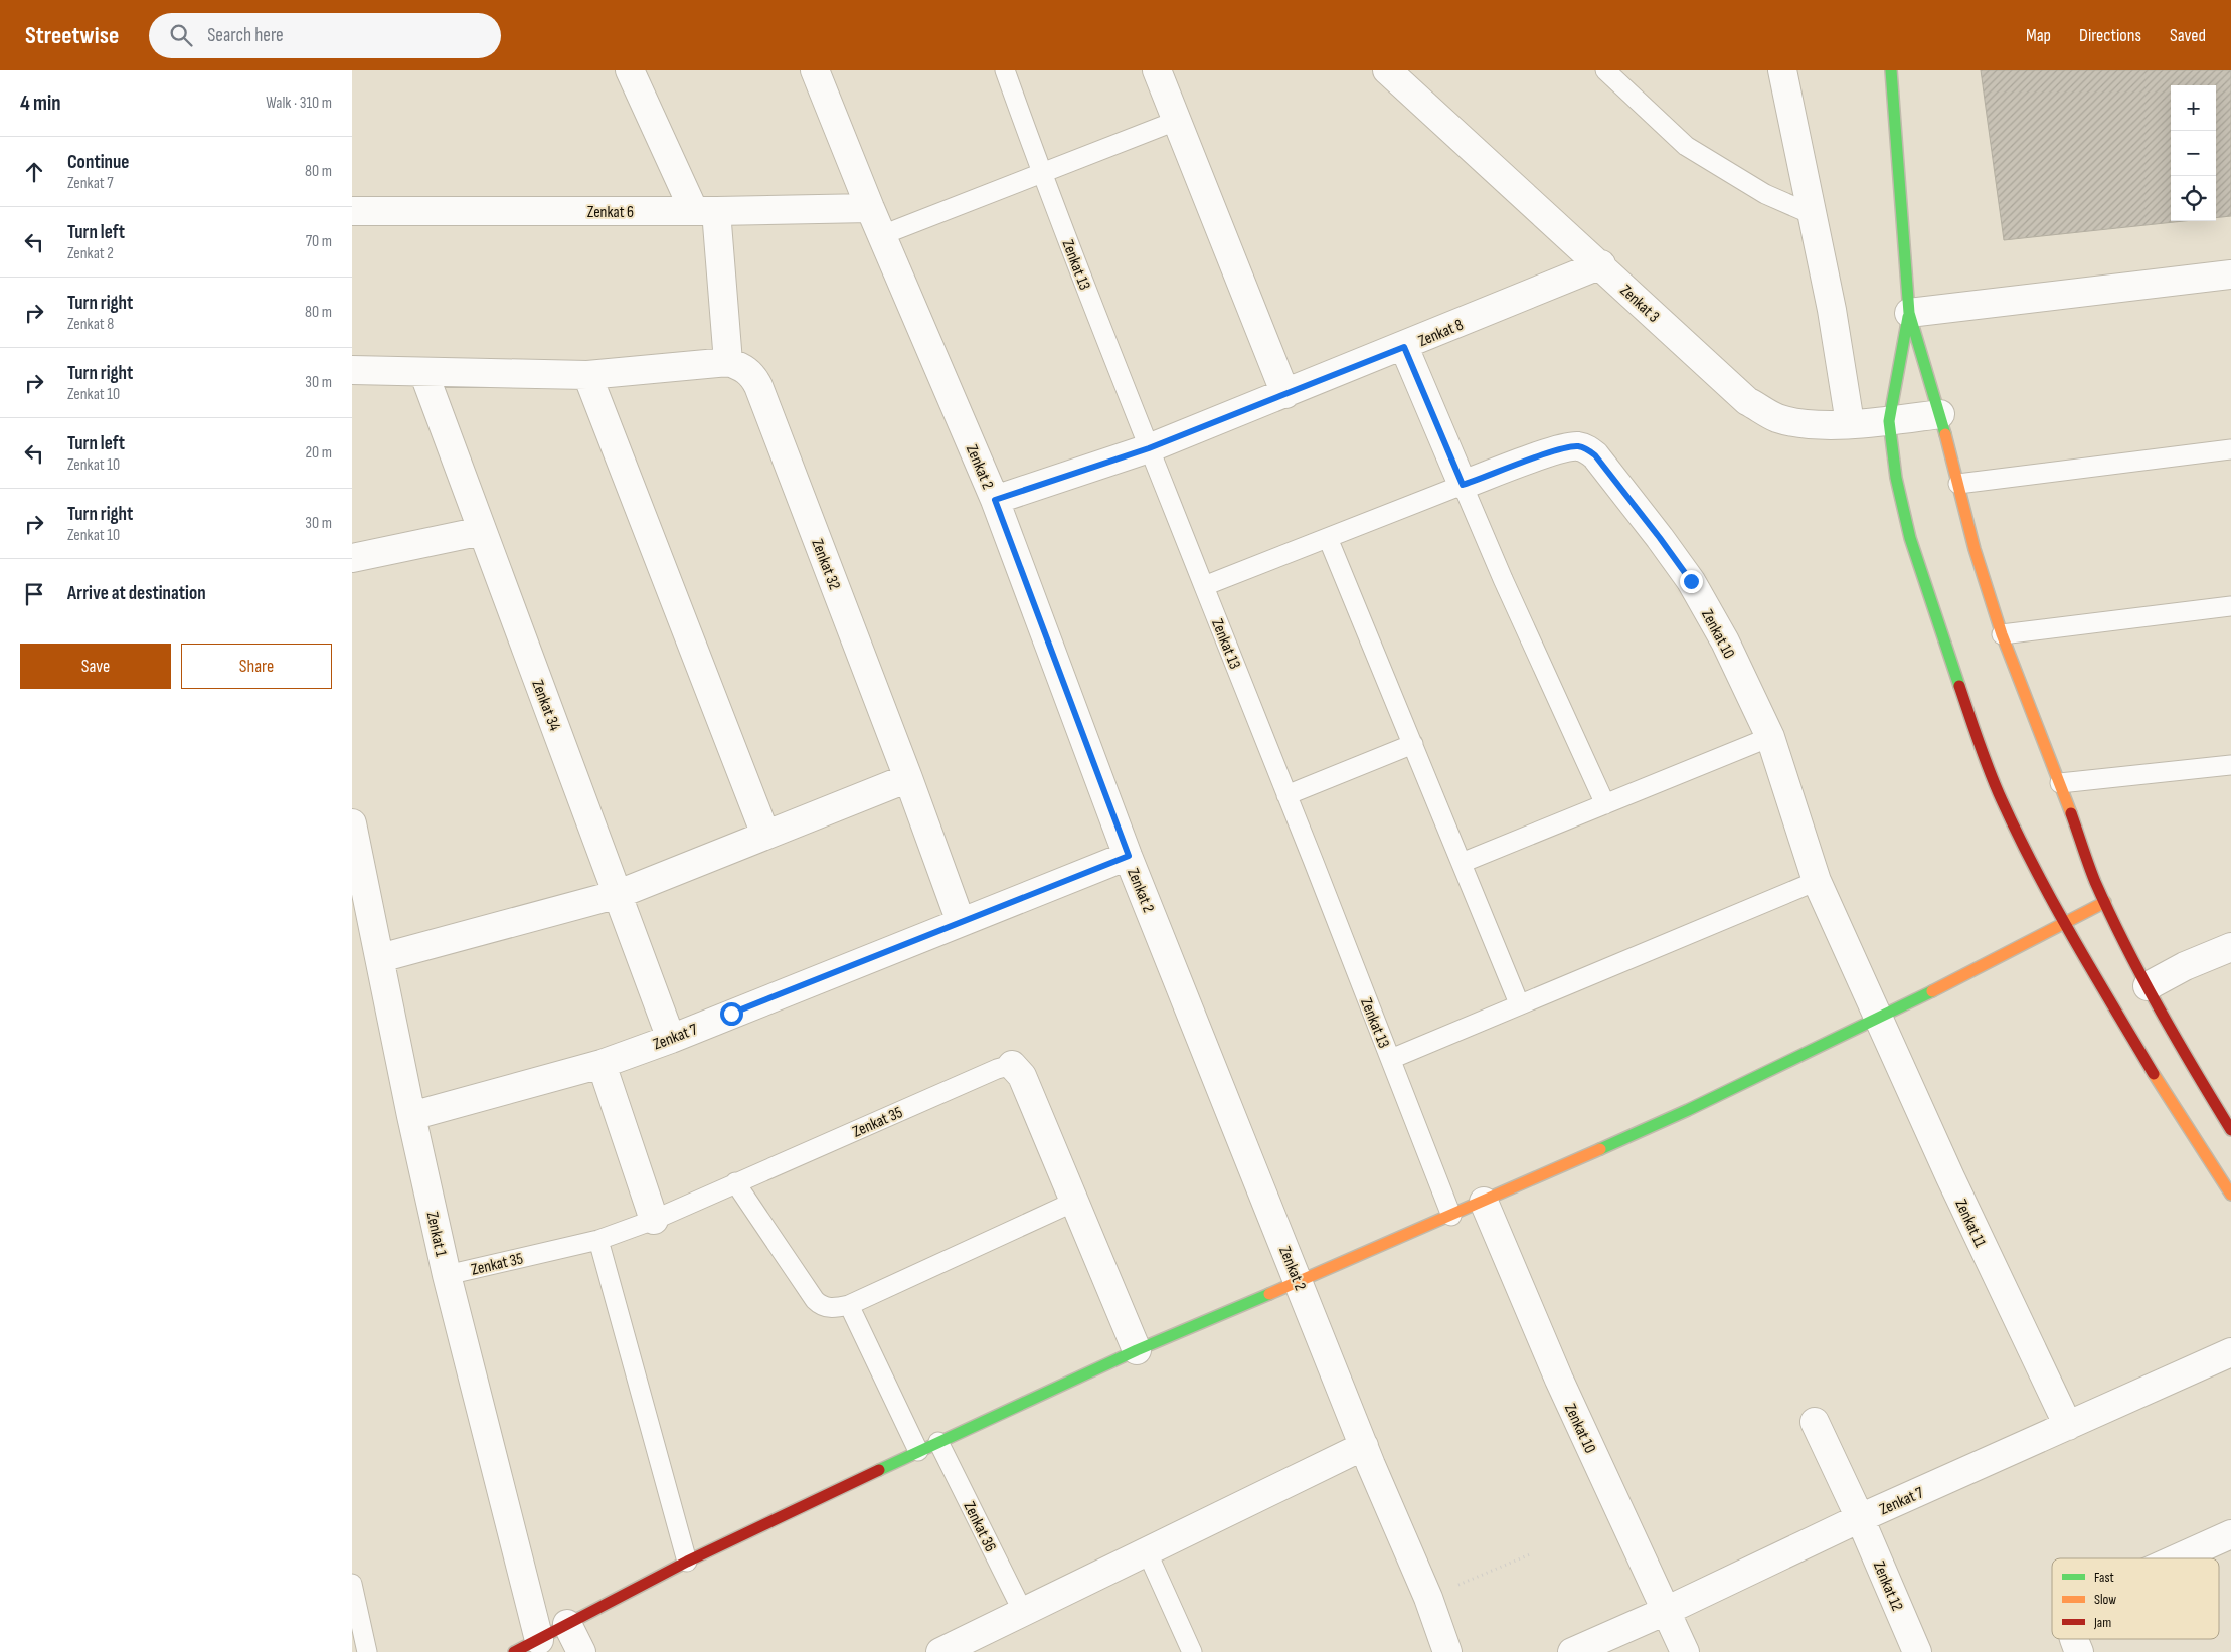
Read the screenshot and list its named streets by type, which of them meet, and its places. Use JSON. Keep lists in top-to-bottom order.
{
  "streets": {
    "street": [
      "Zenkat 6",
      "Zenkat 3",
      "Zenkat 8",
      "Zenkat 2",
      "Zenkat 32",
      "Zenkat 10",
      "Zenkat 34",
      "Zenkat 7",
      "Zenkat 35",
      "Zenkat 11",
      "Zenkat 1",
      "Zenkat 12"
    ],
    "lane": ["Zenkat 13", "Zenkat 36"]
  },
  "crossings": [
    ["Zenkat 6", "Zenkat 2"],
    ["Zenkat 13", "Zenkat 8"],
    ["Zenkat 3", "Zenkat 8"],
    ["Zenkat 8", "Zenkat 2"],
    ["Zenkat 2", "Zenkat 7"],
    ["Zenkat 32", "Zenkat 7"],
    ["Zenkat 10", "Zenkat 7"],
    ["Zenkat 10", "Zenkat 11"],
    ["Zenkat 34", "Zenkat 7"],
    ["Zenkat 7", "Zenkat 11"],
    ["Zenkat 7", "Zenkat 1"],
    ["Zenkat 7", "Zenkat 12"],
    ["Zenkat 35", "Zenkat 1"]
  ],
  "legend": ["Fast", "Slow", "Jam"],
  "page": {
    "header": "Streetwise",
    "search": "Search here",
    "nav": ["Map", "Directions", "Saved"],
    "heading": ["4 min", "Walk · 310 m"],
    "map_buttons": ["+", "−"],
    "list": [
      ["Continue", "Zenkat 7", "80 m"],
      ["Turn left", "Zenkat 2", "70 m"],
      ["Turn right", "Zenkat 8", "80 m"],
      ["Turn right", "Zenkat 10", "30 m"],
      ["Turn left", "Zenkat 10", "20 m"],
      ["Turn right", "Zenkat 10", "30 m"],
      "Arrive at destination"
    ],
    "buttons": ["Save", "Share"]
  }
}
